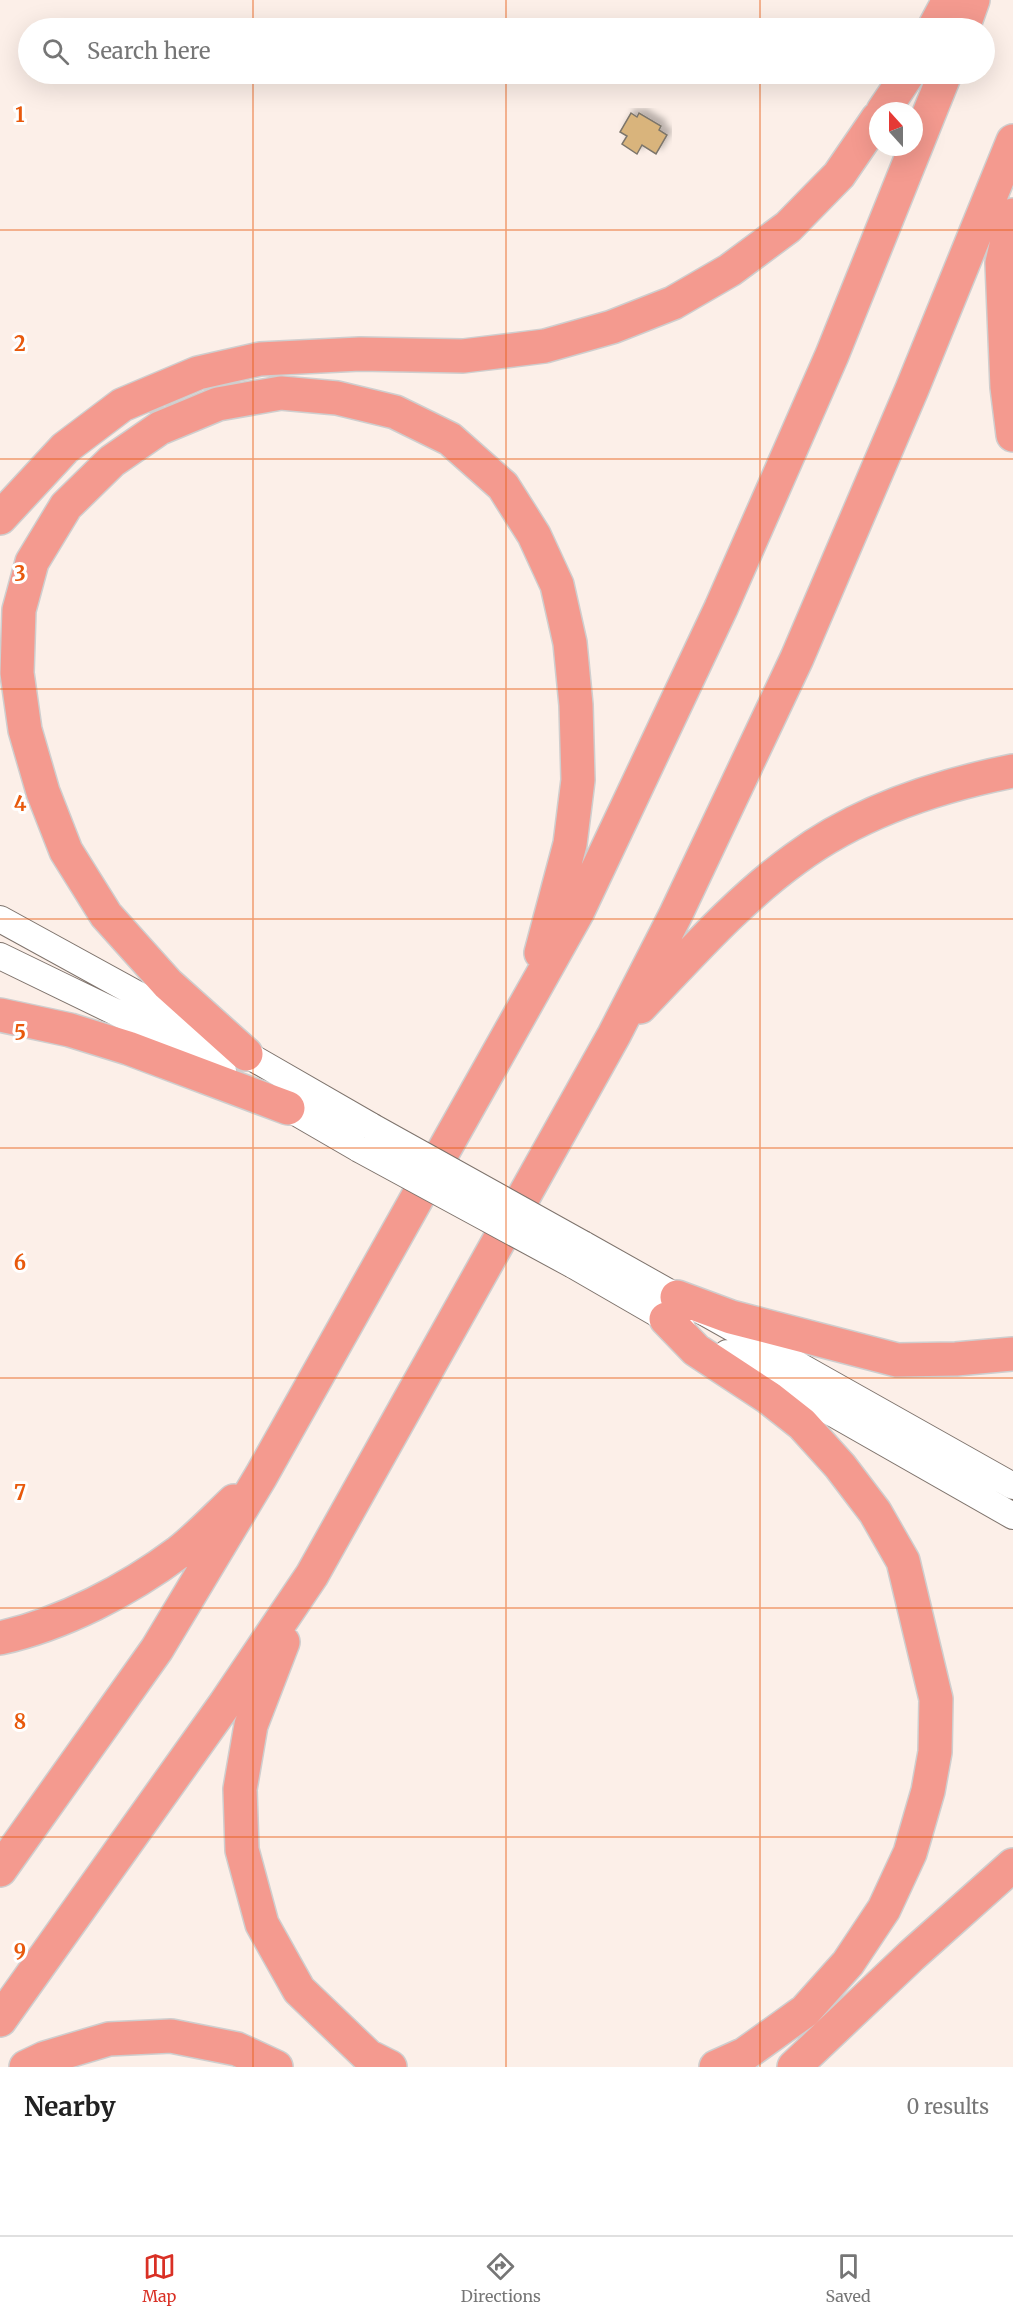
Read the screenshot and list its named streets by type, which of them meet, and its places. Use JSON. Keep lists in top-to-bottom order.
{
  "north": "top",
  "page": {
    "search": "Search here",
    "heading": ["Nearby", "0 results"],
    "nav": ["Map", "Directions", "Saved"]
  },
  "grid": {
    "rows": [
      "1",
      "2",
      "3",
      "4",
      "5",
      "6",
      "7",
      "8",
      "9"
    ]
  }
}
